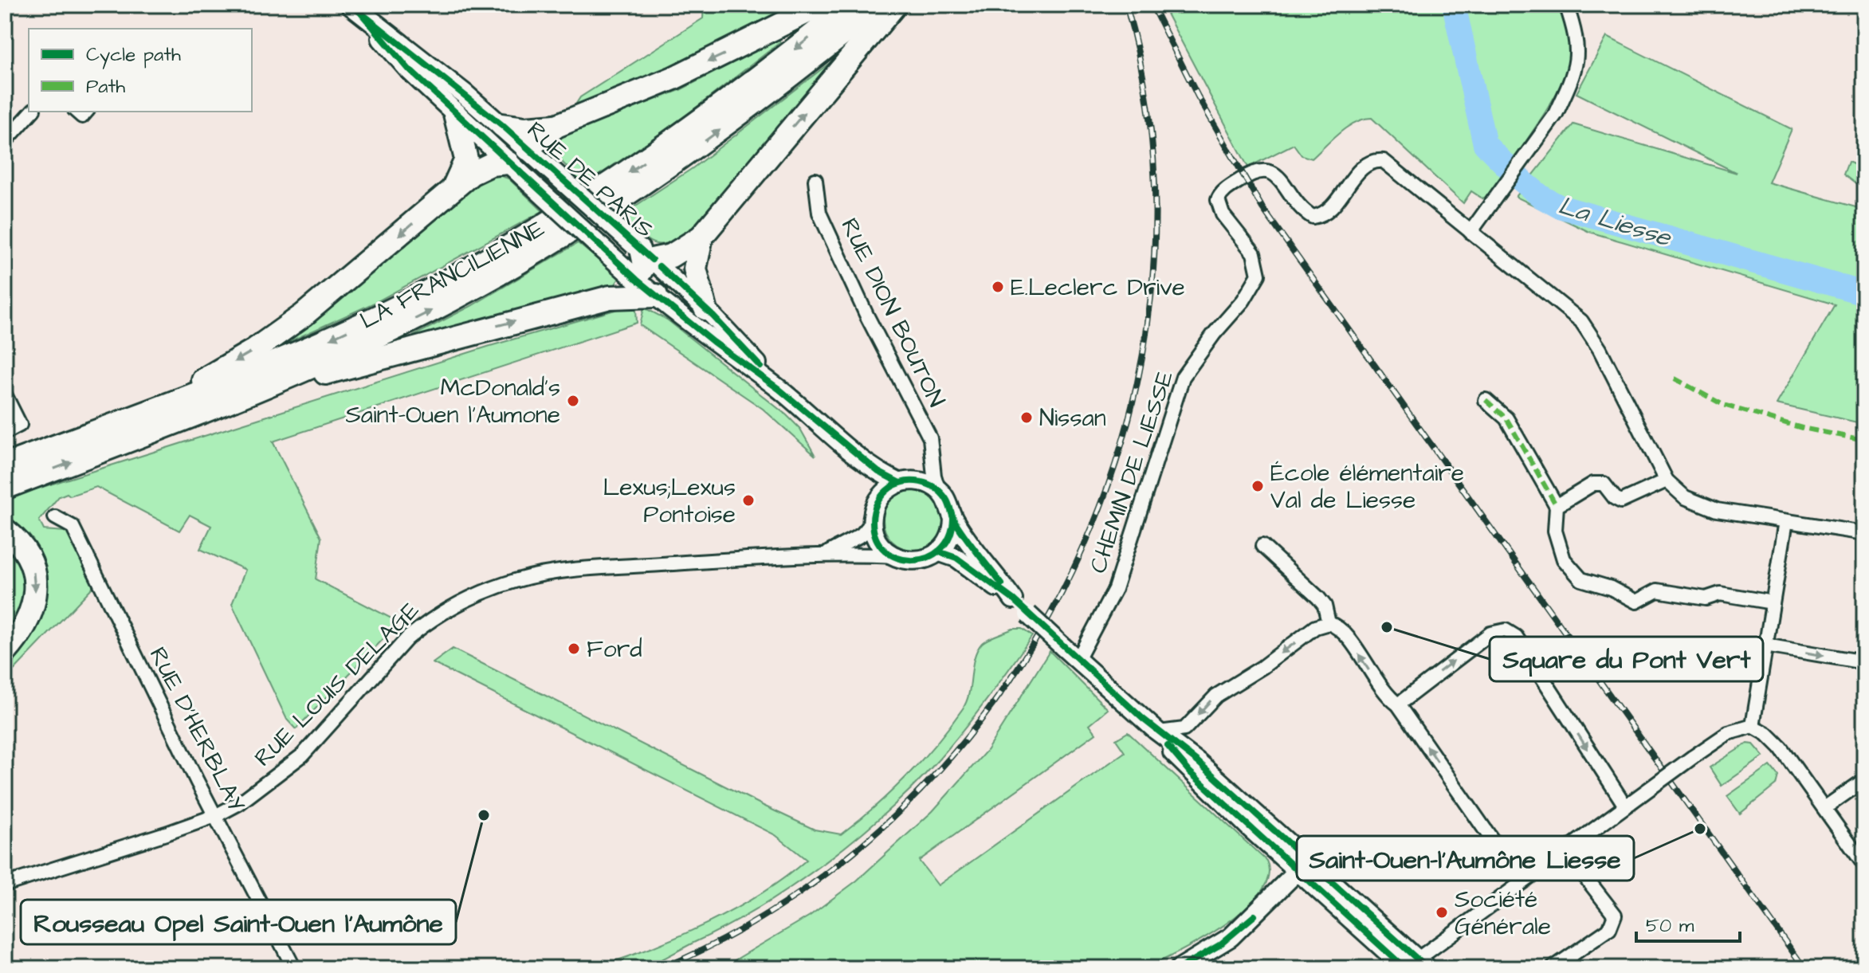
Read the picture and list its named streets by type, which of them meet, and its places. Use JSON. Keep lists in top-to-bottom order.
{
  "streets": {
    "highway": ["LA FRANCILIENNE"],
    "main road": ["RUE DE PARIS"],
    "street": [
      "RUE DION BOUTON",
      "CHEMIN DE LIESSE",
      "RUE LOUIS DELAGE",
      "RUE D'HERBLAY"
    ]
  },
  "crossings": [
    ["RUE DE PARIS", "RUE DION BOUTON"],
    ["RUE DE PARIS", "RUE LOUIS DELAGE"],
    ["RUE DION BOUTON", "RUE LOUIS DELAGE"],
    ["RUE LOUIS DELAGE", "RUE D'HERBLAY"]
  ],
  "water": ["La Liesse"],
  "places": [
    "E.Leclerc Drive",
    "McDonald's Saint-Ouen l'Aumone",
    "Nissan",
    "École élémentaire Val de Liesse",
    "Lexus;Lexus Pontoise",
    "Square du Pont Vert",
    "Ford",
    "Rousseau Opel Saint-Ouen l'Aumône",
    "Saint-Ouen-l'Aumône Liesse",
    "Société Générale"
  ],
  "legend": ["Cycle path", "Path"],
  "scale_bar": "50 m"
}
